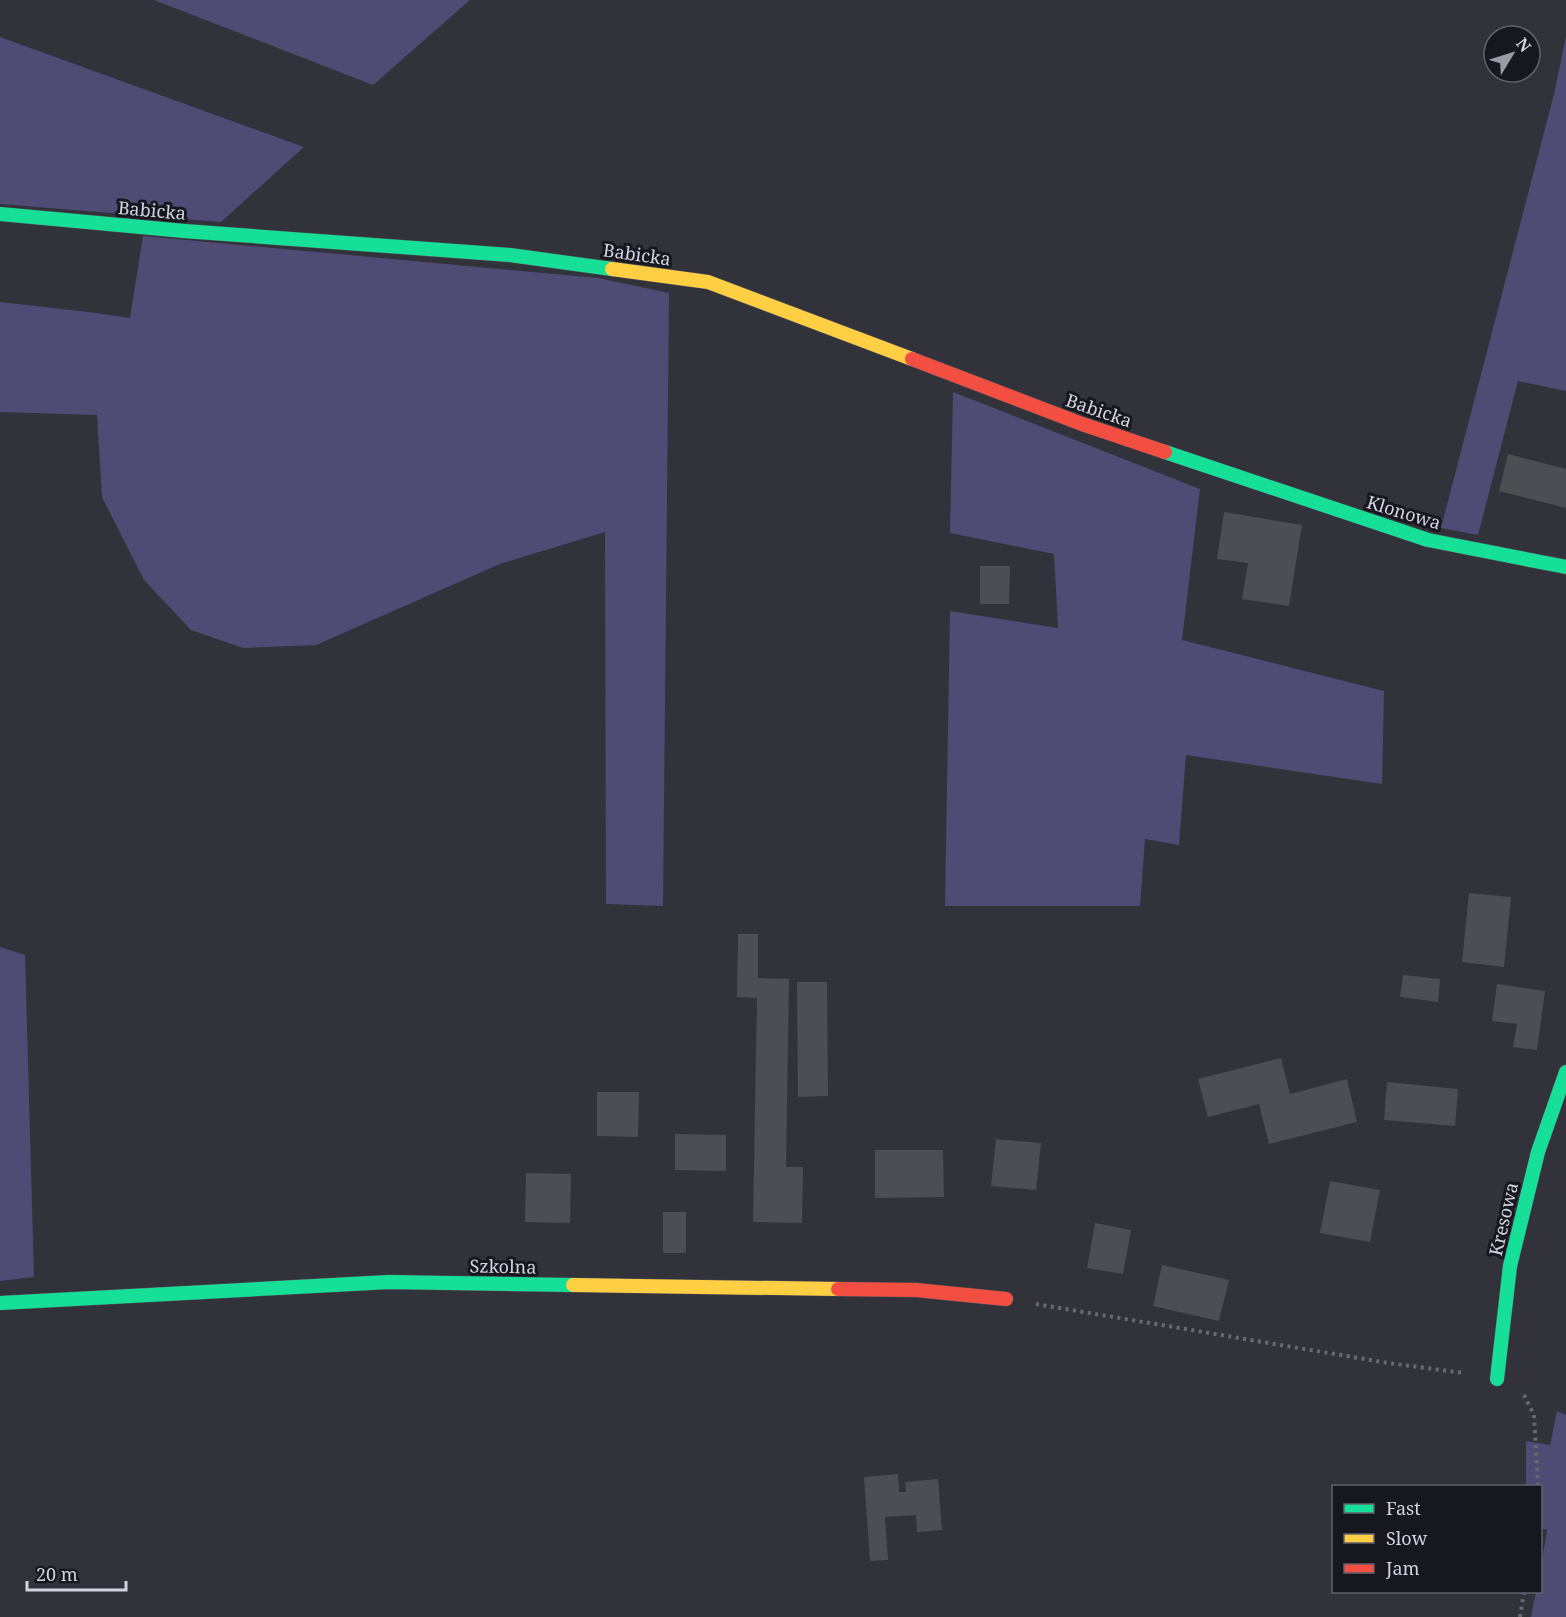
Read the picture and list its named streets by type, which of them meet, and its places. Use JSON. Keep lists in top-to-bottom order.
{
  "streets": {
    "street": [
      "Babicka",
      "Klonowa",
      "Kresowa",
      "Szkolna"
    ]
  },
  "crossings": [
    ["Babicka", "Klonowa"]
  ],
  "legend": ["Fast", "Slow", "Jam"],
  "scale_bar": "20 m",
  "north": "top right"
}
